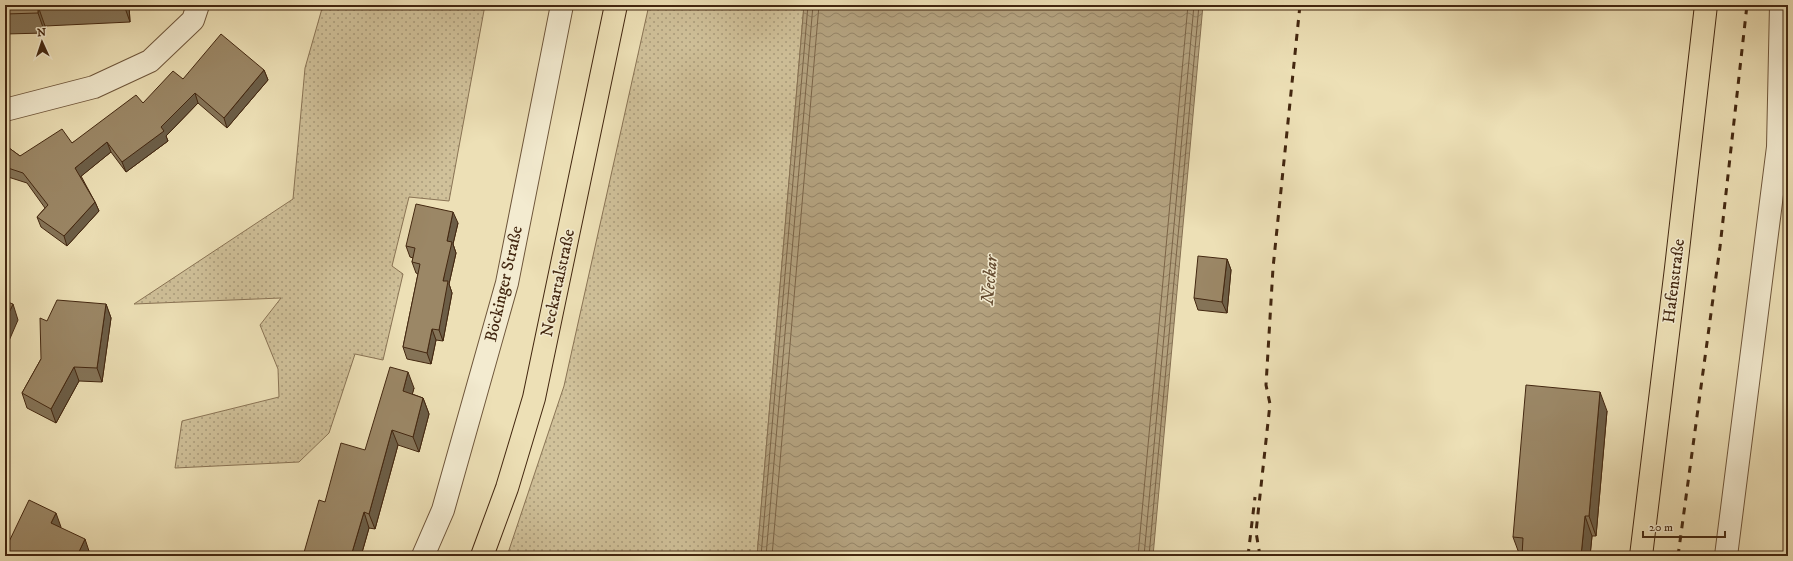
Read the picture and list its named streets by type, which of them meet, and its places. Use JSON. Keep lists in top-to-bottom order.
{
  "streets": {
    "main road": ["Hafenstraße", "Neckartalstraße"],
    "street": ["Böckinger Straße"]
  },
  "water": ["Neckar"],
  "scale_bar": "20 m",
  "north": "top"
}
